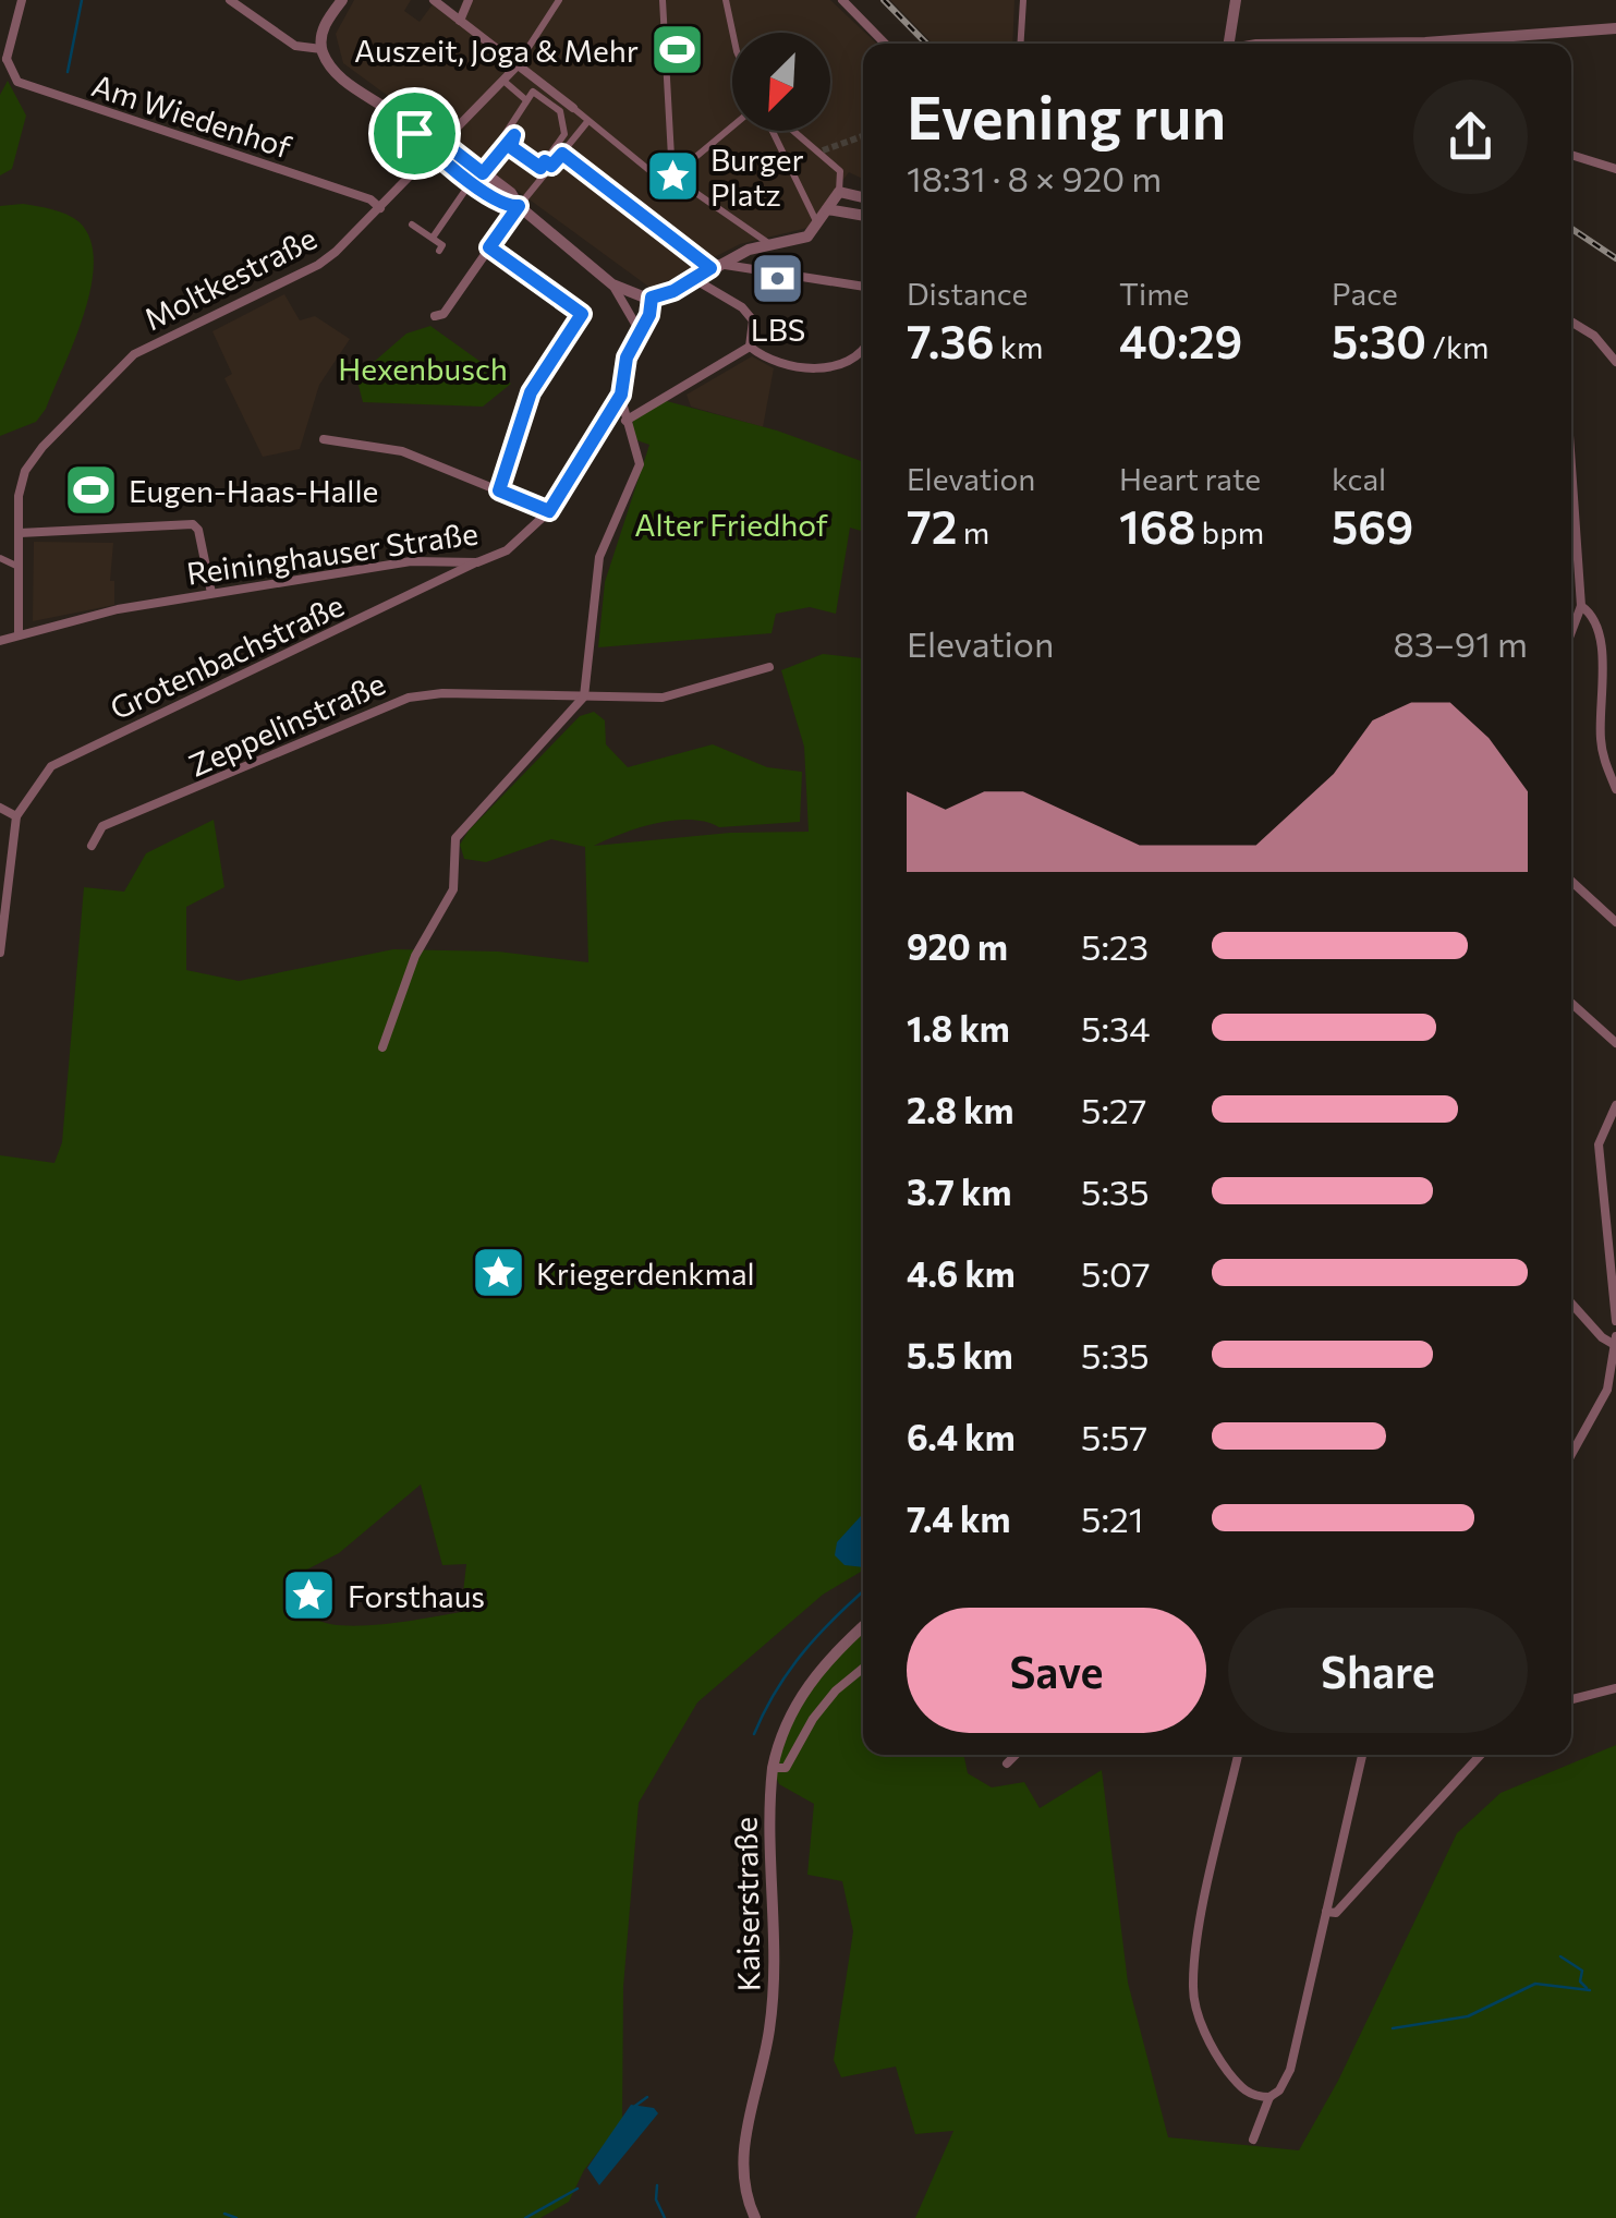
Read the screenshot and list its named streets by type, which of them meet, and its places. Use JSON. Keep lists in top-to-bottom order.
{
  "streets": {
    "street": [
      "Am Wiedenhof",
      "Moltkestraße",
      "Reininghauser Straße",
      "Grotenbachstraße",
      "Zeppelinstraße",
      "Kaiserstraße"
    ]
  },
  "crossings": [
    ["Am Wiedenhof", "Moltkestraße"],
    ["Moltkestraße", "Reininghauser Straße"],
    ["Reininghauser Straße", "Grotenbachstraße"]
  ],
  "parks": ["Hexenbusch", "Alter Friedhof"],
  "places": {
    "sports": ["Auszeit, Joga & Mehr", "Eugen-Haas-Halle"],
    "place": ["Burger Platz", "Kriegerdenkmal", "Forsthaus"],
    "bank": ["LBS"]
  },
  "north": "bottom left",
  "page": {
    "heading": ["Evening run", "18:31 · 8 × 920 m"],
    "stats": [
      ["Distance", "7.36 km"],
      ["Time", "40:29"],
      ["Pace", "5:30 /km"],
      ["Elevation", "72 m"],
      ["Heart rate", "168 bpm"],
      ["kcal", "569"]
    ],
    "chart": ["Elevation", "83–91 m"],
    "list": [
      {
        "name": "920 m",
        "note": "5:23"
      },
      {
        "name": "1.8 km",
        "note": "5:34"
      },
      {
        "name": "2.8 km",
        "note": "5:27"
      },
      {
        "name": "3.7 km",
        "note": "5:35"
      },
      {
        "name": "4.6 km",
        "note": "5:07"
      },
      {
        "name": "5.5 km",
        "note": "5:35"
      },
      {
        "name": "6.4 km",
        "note": "5:57"
      },
      {
        "name": "7.4 km",
        "note": "5:21"
      }
    ],
    "buttons": ["Save", "Share"]
  }
}
